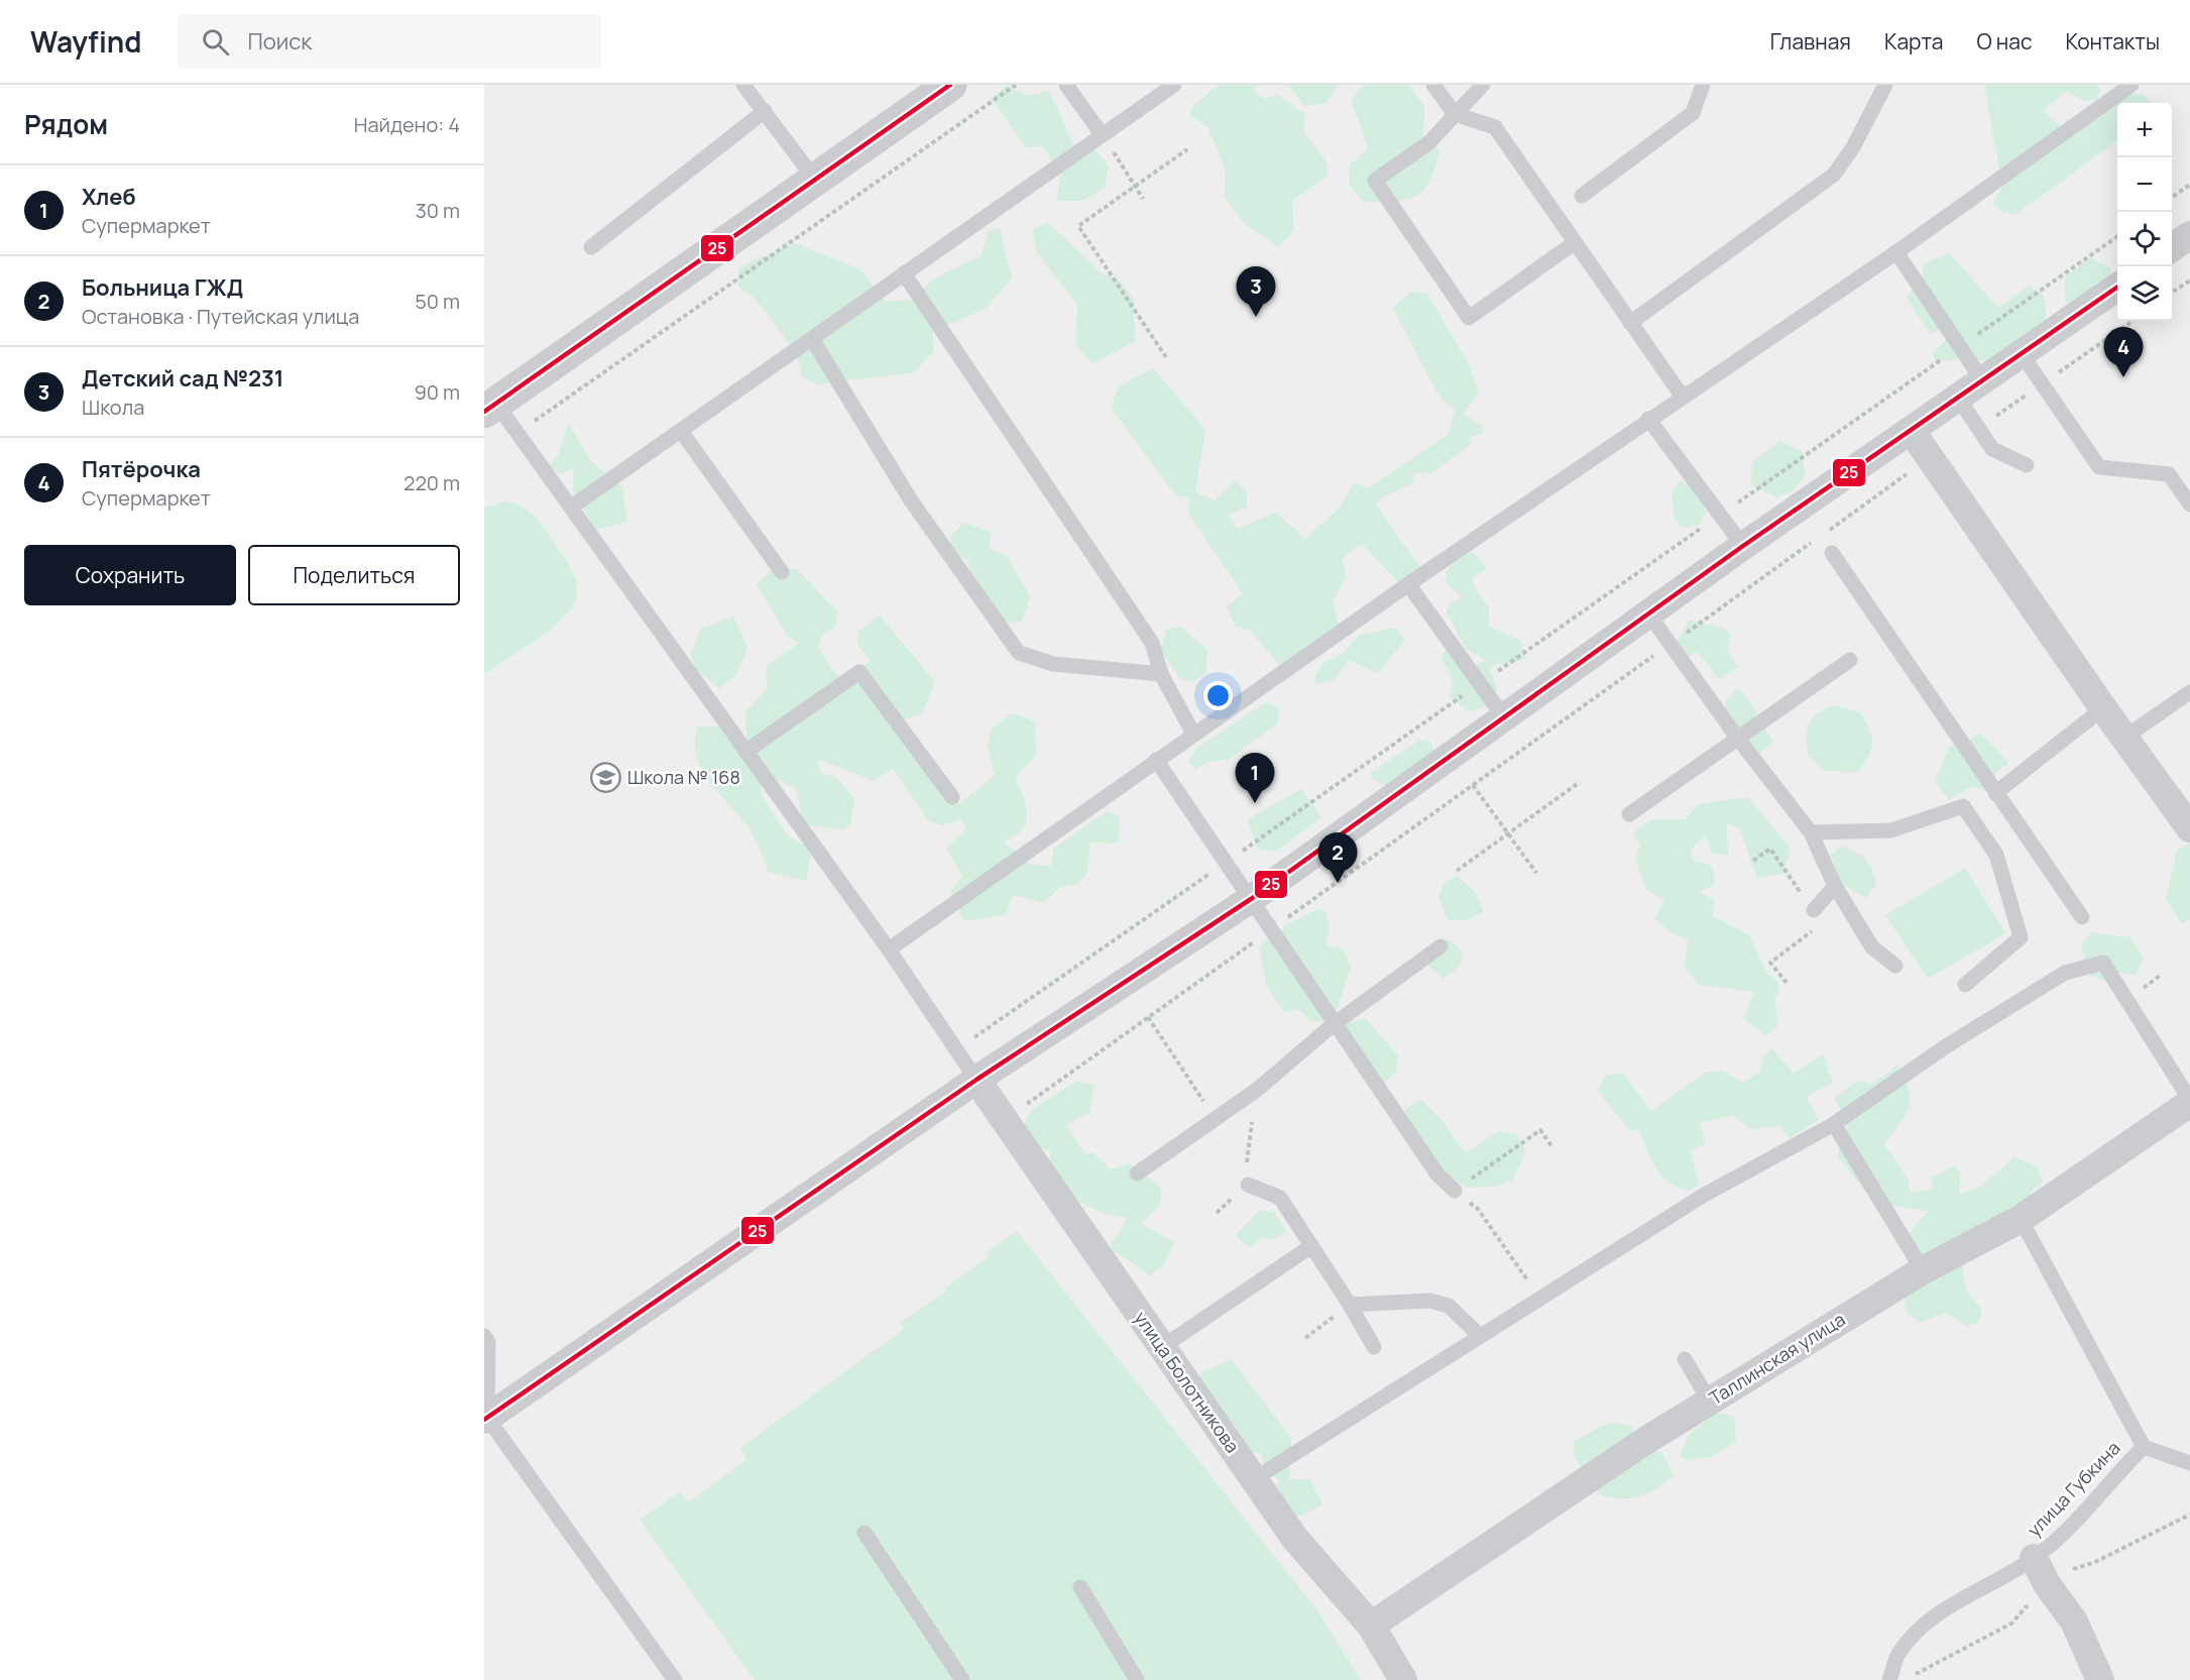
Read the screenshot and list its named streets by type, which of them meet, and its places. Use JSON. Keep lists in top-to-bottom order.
{
  "streets": {
    "street": ["Таллинская улица", "улица Болотникова"],
    "lane": ["улица Губкина"]
  },
  "crossings": [
    ["Таллинская улица", "улица Болотникова"]
  ],
  "places": {
    "school or university": ["Школа № 168"]
  },
  "lines": ["transit line 25"],
  "page": {
    "header": "Wayfind",
    "search": "Поиск",
    "nav": [
      "Главная",
      "Карта",
      "О нас",
      "Контакты"
    ],
    "heading": ["Рядом", "Найдено: 4"],
    "map_buttons": ["+", "−"],
    "list": [
      {
        "mark": "1",
        "name": "Хлеб",
        "note": "Супермаркет",
        "value": "30 m"
      },
      {
        "mark": "2",
        "name": "Больница ГЖД",
        "note": "Остановка · Путейская улица",
        "value": "50 m"
      },
      {
        "mark": "3",
        "name": "Детский сад №231",
        "note": "Школа",
        "value": "90 m"
      },
      {
        "mark": "4",
        "name": "Пятёрочка",
        "note": "Супермаркет",
        "value": "220 m"
      }
    ],
    "pins": [
      "3",
      "4",
      "1",
      "2"
    ],
    "buttons": ["Сохранить", "Поделиться"]
  }
}
